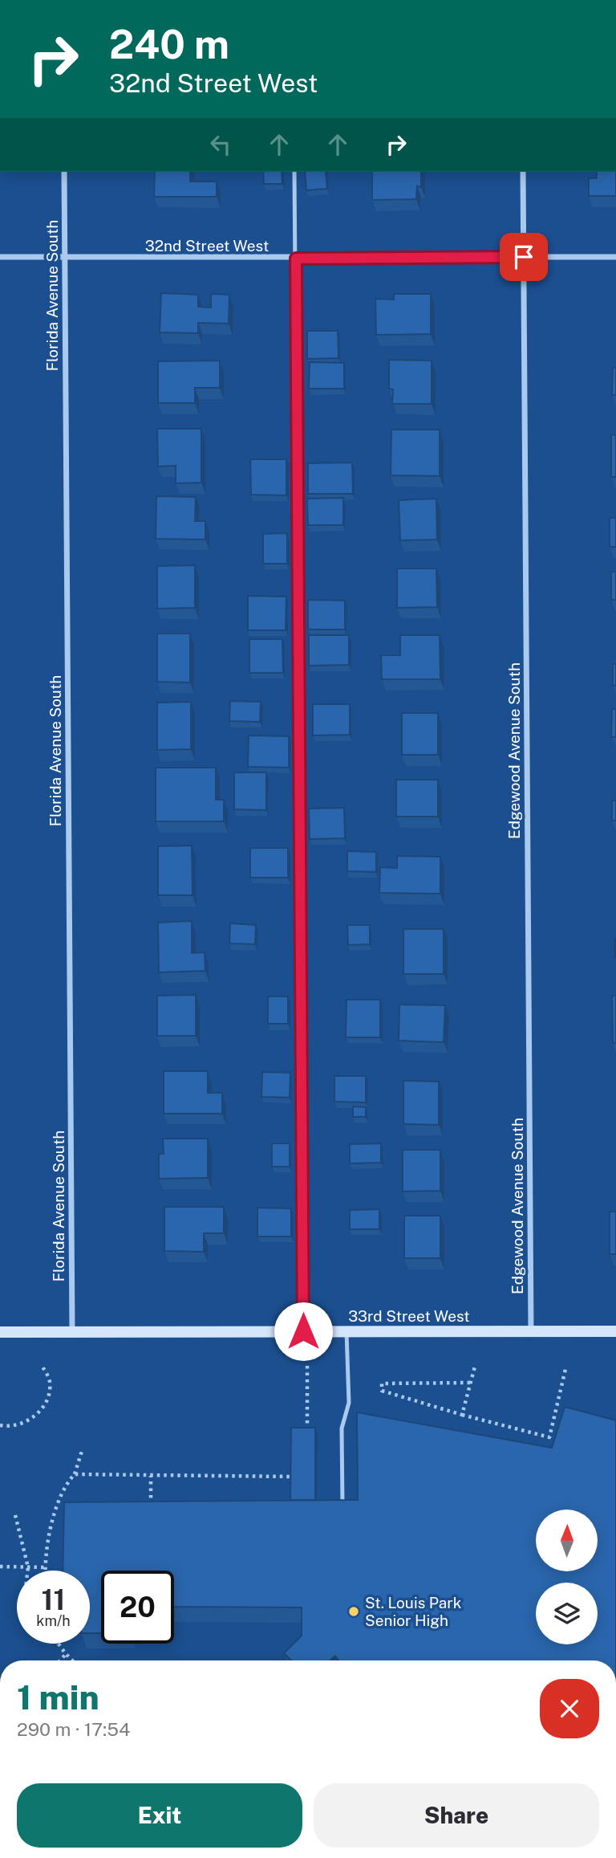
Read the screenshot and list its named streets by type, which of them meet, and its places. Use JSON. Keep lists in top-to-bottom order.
{
  "streets": {
    "street": [
      "32nd Street West",
      "Florida Avenue South",
      "Edgewood Avenue South",
      "33rd Street West"
    ]
  },
  "crossings": [
    ["32nd Street West", "Florida Avenue South"],
    ["32nd Street West", "Edgewood Avenue South"],
    ["Florida Avenue South", "33rd Street West"],
    ["Edgewood Avenue South", "33rd Street West"]
  ],
  "places": ["St. Louis Park Senior High"],
  "north": "top",
  "page": {
    "turn": ["240 m", "32nd Street West"],
    "speed": "11 km/h",
    "limit": "20",
    "heading": ["1 min", "290 m · 17:54"],
    "buttons": ["Exit", "Share"]
  }
}
